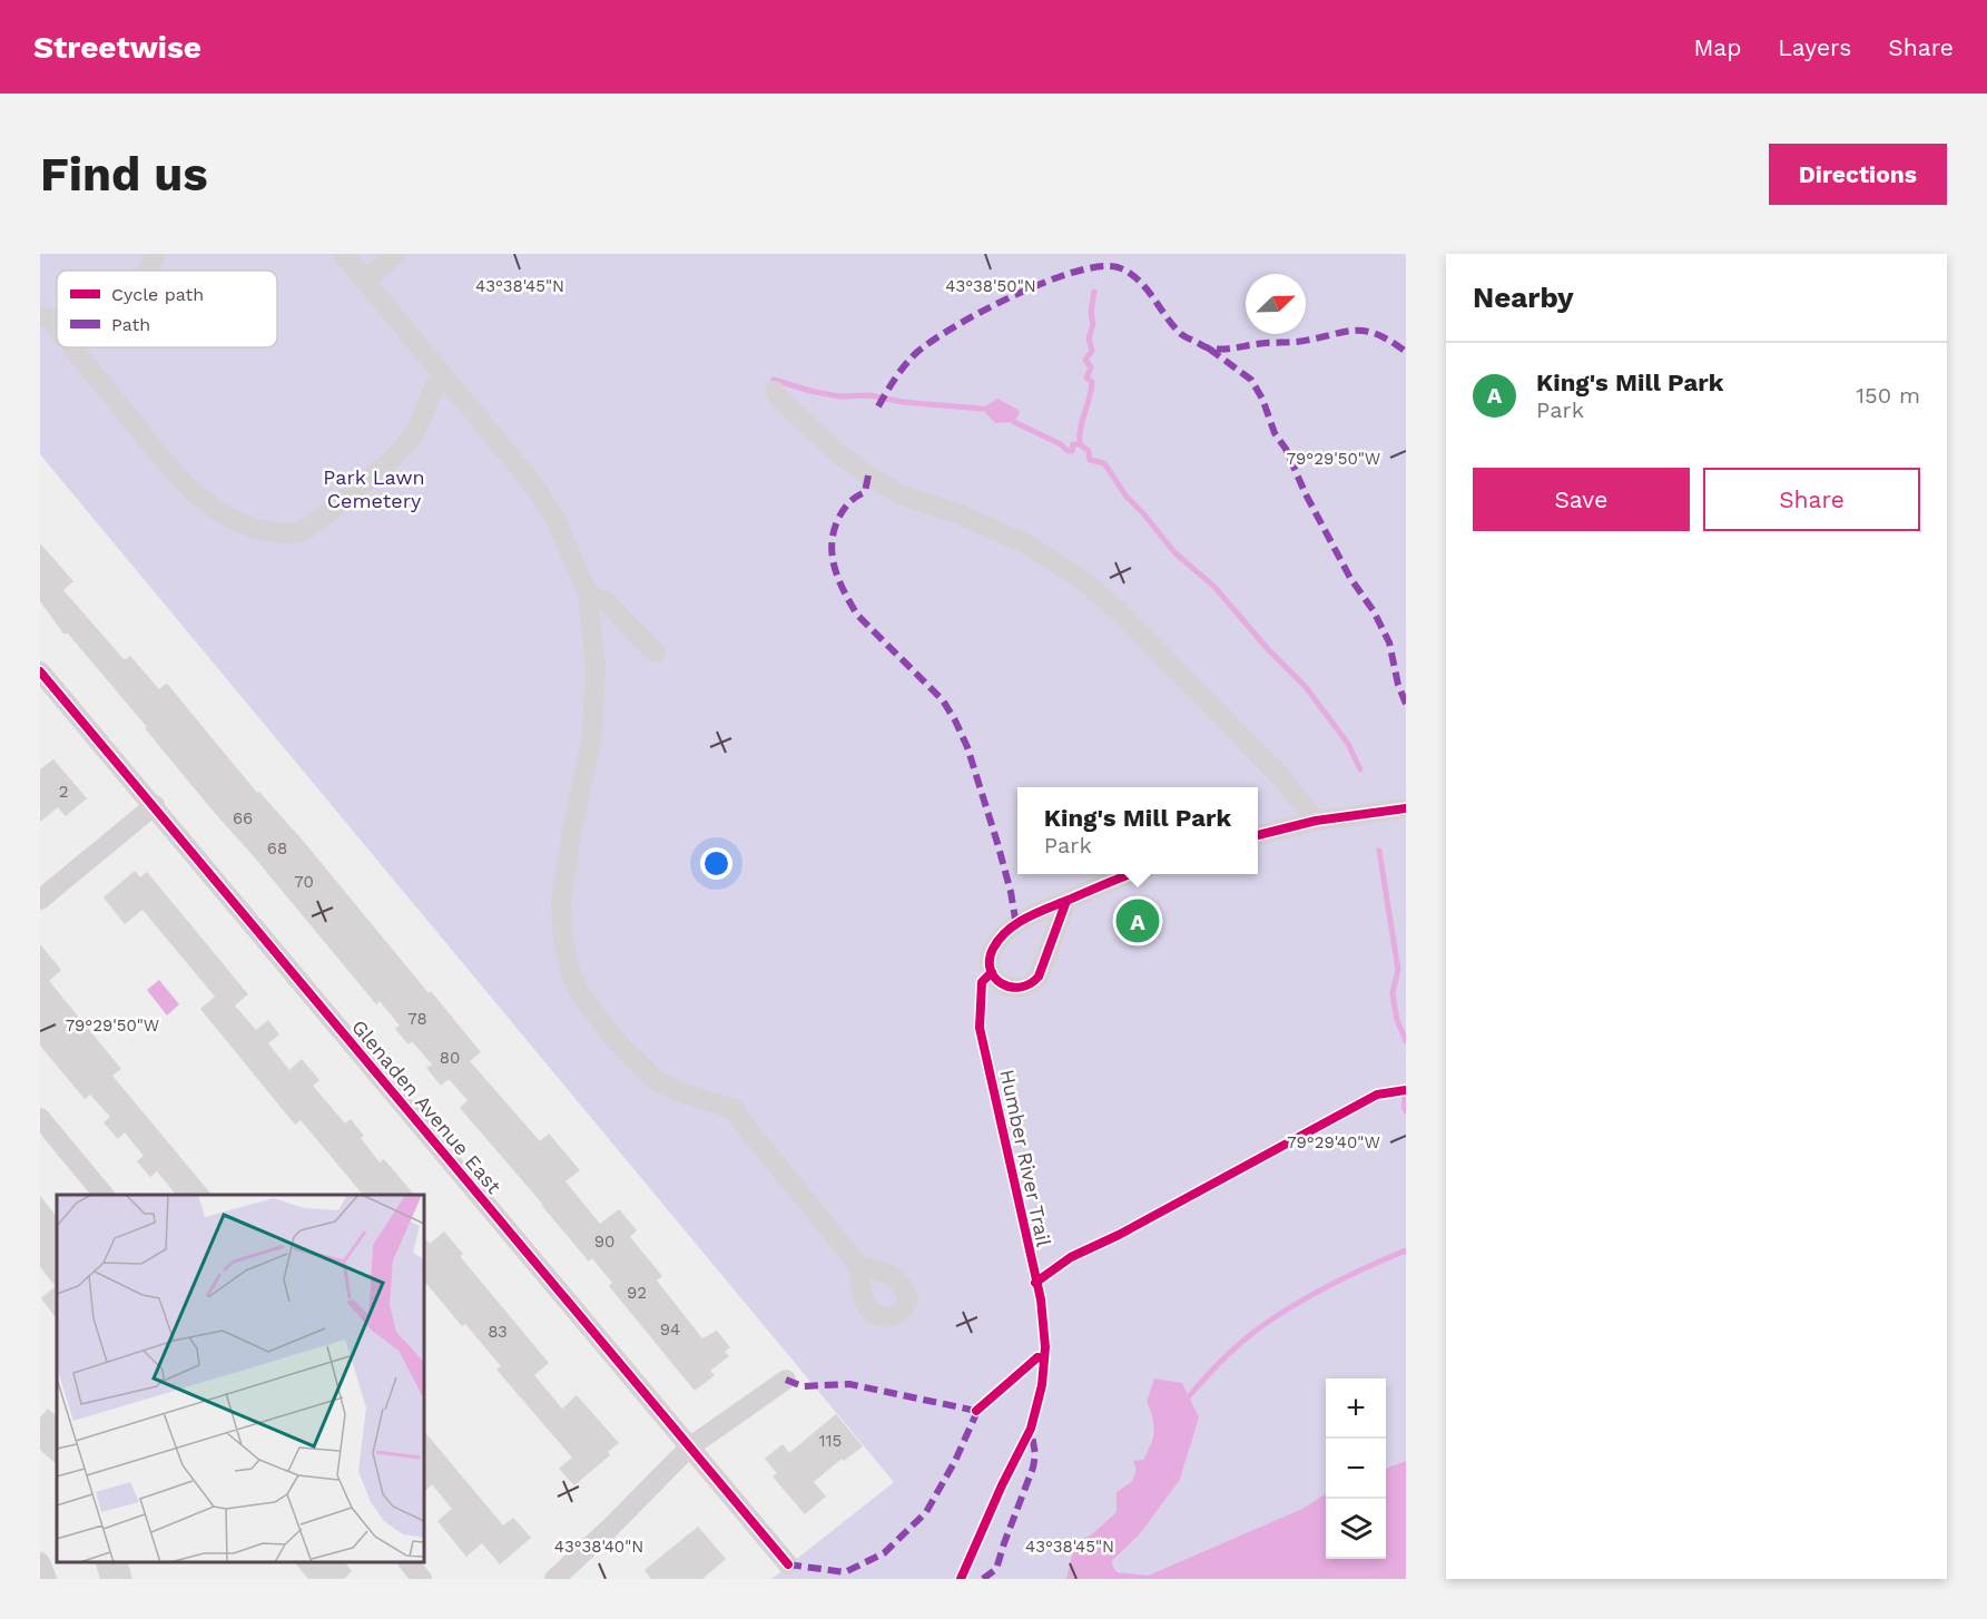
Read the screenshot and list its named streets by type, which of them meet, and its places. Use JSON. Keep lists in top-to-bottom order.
{
  "streets": {
    "street": ["Glenaden Avenue East"],
    "cycle path": ["Humber River Trail"]
  },
  "parks": ["Park Lawn Cemetery"],
  "house_numbers": [
    "2",
    "66",
    "68",
    "70",
    "78",
    "80",
    "90",
    "92",
    "94",
    "83",
    "115"
  ],
  "legend": ["Cycle path", "Path"],
  "north": "top right",
  "page": {
    "header": "Streetwise",
    "nav": ["Map", "Layers", "Share"],
    "buttons": [
      "Directions",
      ["Save", "Share"]
    ],
    "title": "Find us",
    "heading": "Nearby",
    "list": [
      {
        "mark": "A",
        "name": "King's Mill Park",
        "note": "Park",
        "value": "150 m"
      }
    ],
    "popup": ["King's Mill Park", "Park"],
    "pins": "A",
    "map_buttons": ["+", "−"]
  },
  "coordinates": [
    "43°38'45\"N",
    "43°38'50\"N",
    "79°29'50\"W",
    "79°29'40\"W",
    "43°38'40\"N"
  ]
}
